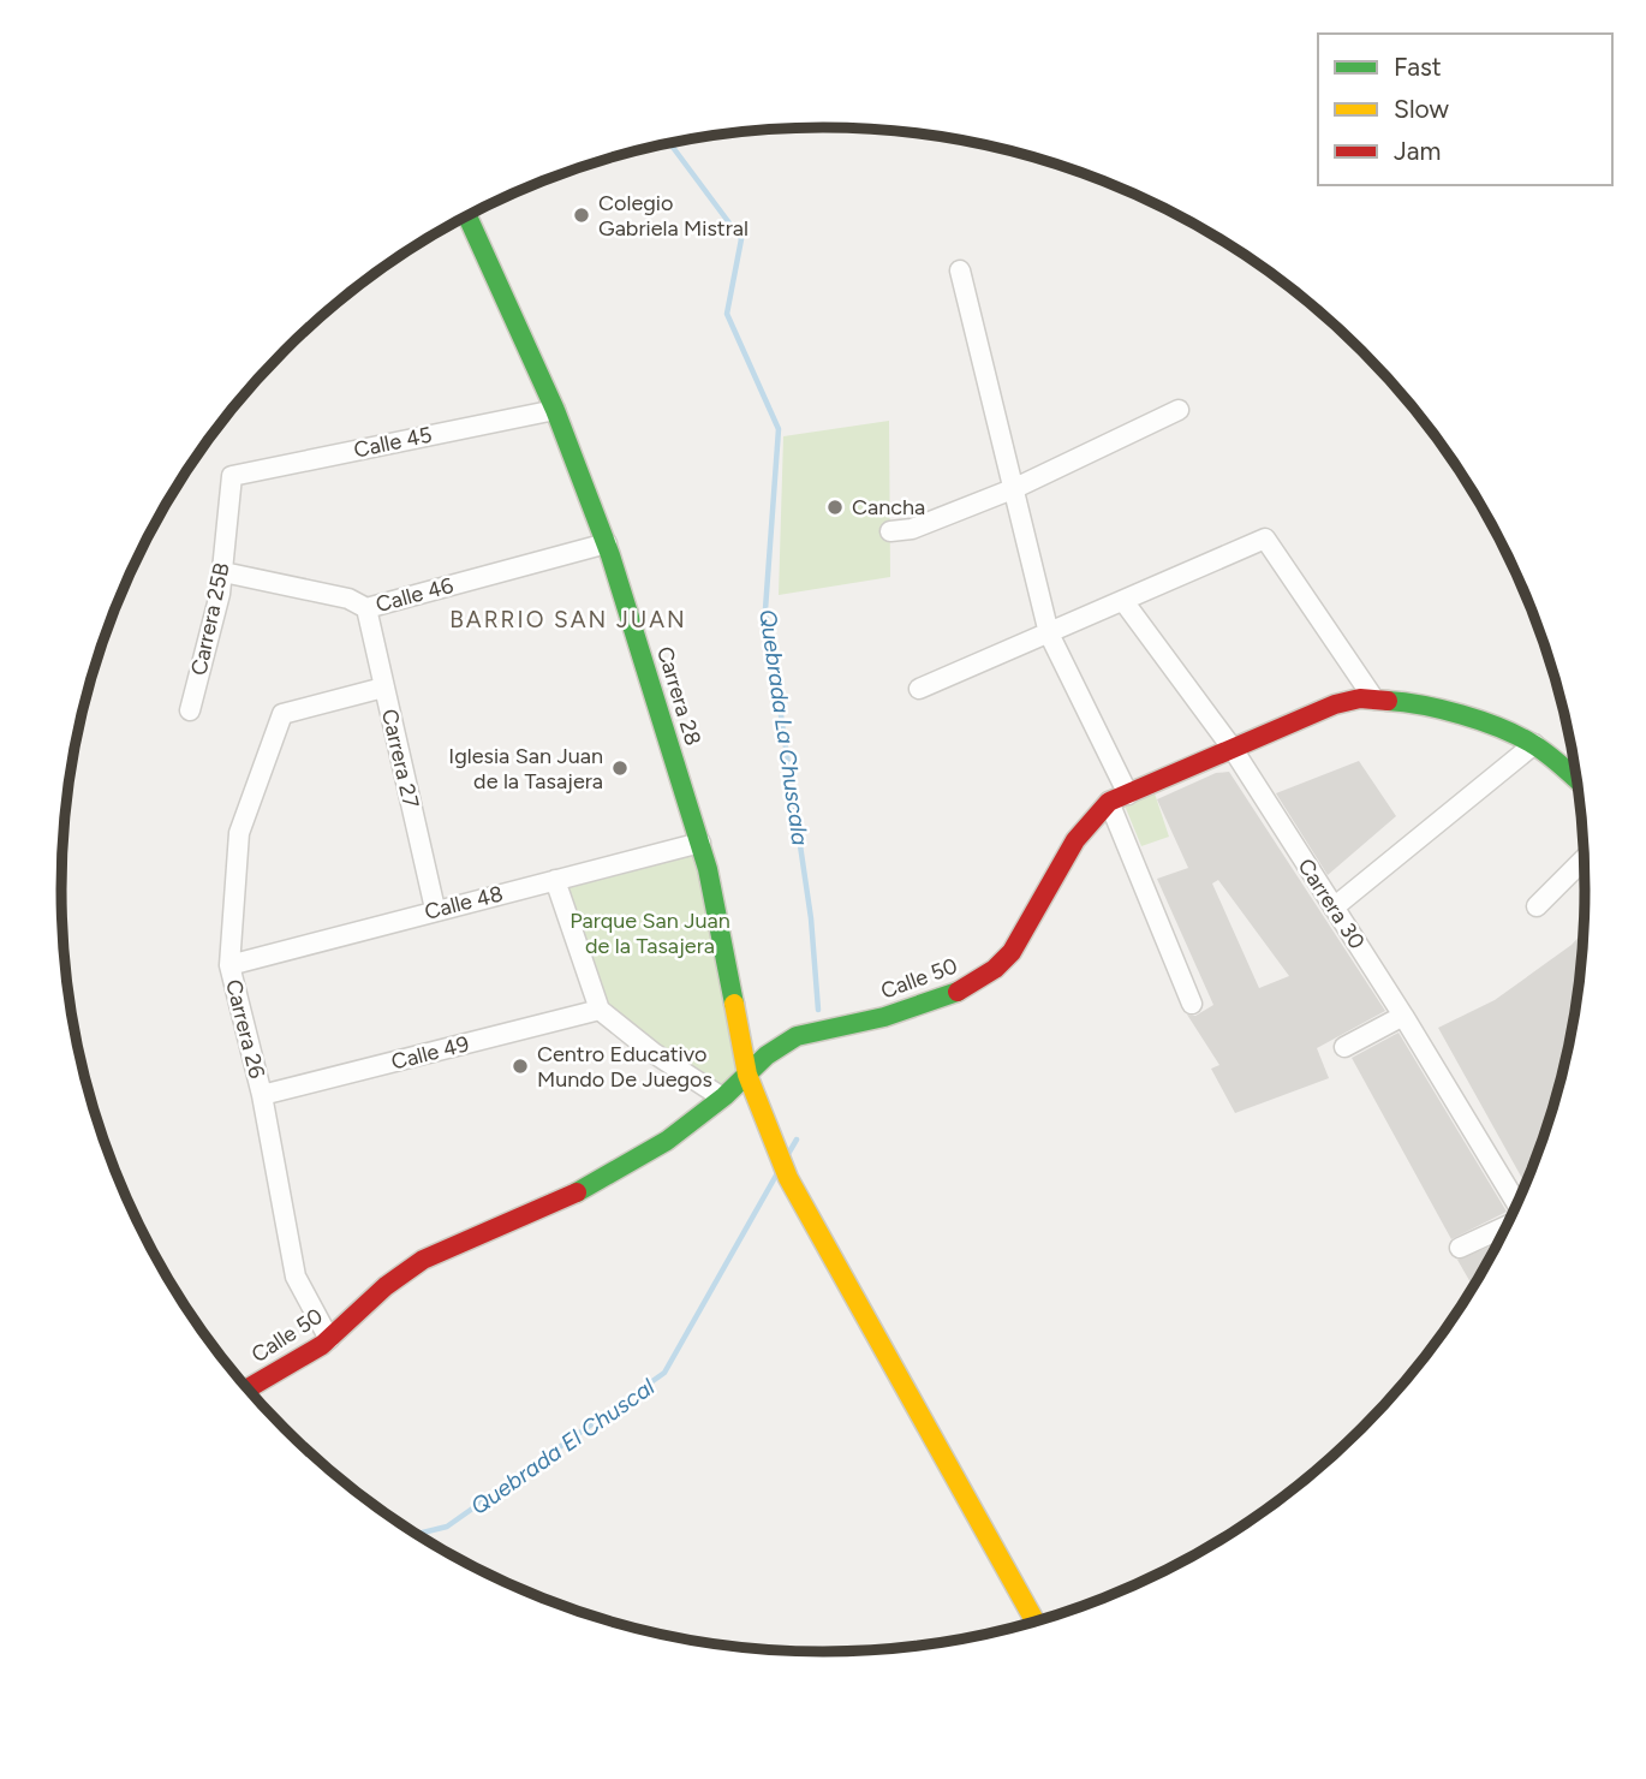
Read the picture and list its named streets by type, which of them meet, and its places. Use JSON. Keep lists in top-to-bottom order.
{
  "streets": {
    "street": [
      "Calle 45",
      "Calle 46",
      "Carrera 25B",
      "Carrera 28",
      "Carrera 27",
      "Calle 48",
      "Carrera 30",
      "Calle 50",
      "Carrera 26",
      "Calle 49"
    ]
  },
  "crossings": [
    ["Calle 45", "Carrera 25B"],
    ["Calle 45", "Carrera 28"],
    ["Calle 46", "Carrera 25B"],
    ["Calle 46", "Carrera 28"],
    ["Calle 46", "Carrera 27"],
    ["Carrera 28", "Calle 48"],
    ["Carrera 28", "Calle 50"],
    ["Carrera 27", "Calle 48"],
    ["Carrera 27", "Carrera 26"],
    ["Calle 48", "Carrera 26"],
    ["Carrera 30", "Calle 50"],
    ["Calle 50", "Carrera 26"],
    ["Carrera 26", "Calle 49"]
  ],
  "districts": ["BARRIO SAN JUAN"],
  "water": ["Quebrada La Chuscala", "Quebrada El Chuscal"],
  "parks": ["Parque San Juan de la Tasajera"],
  "places": [
    "Colegio Gabriela Mistral",
    "Cancha",
    "Iglesia San Juan de la Tasajera",
    "Centro Educativo Mundo De Juegos"
  ],
  "legend": ["Fast", "Slow", "Jam"]
}
